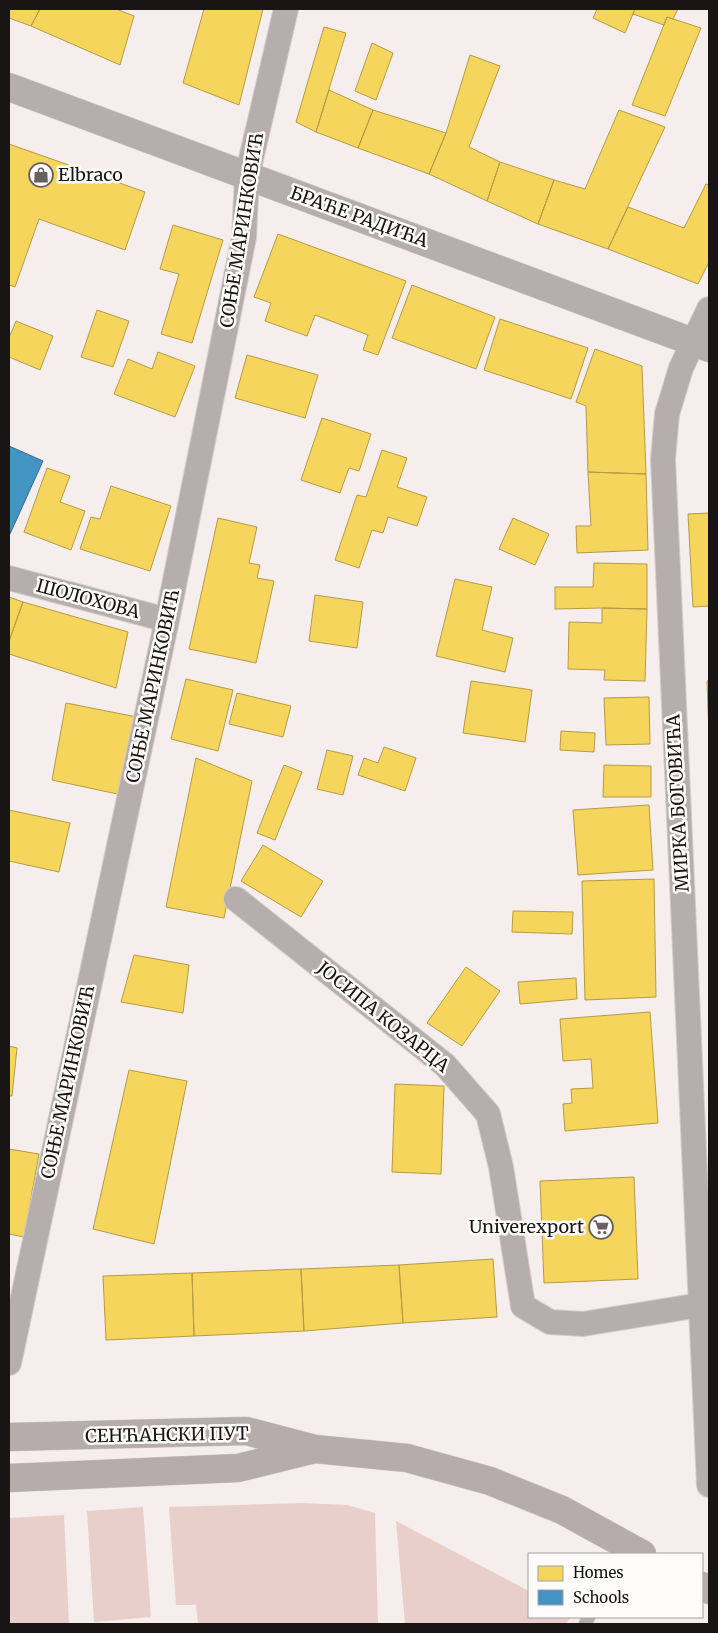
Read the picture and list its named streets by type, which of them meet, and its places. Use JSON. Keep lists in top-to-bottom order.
{
  "streets": {
    "main road": ["СЕНЋАНСКИ ПУТ"],
    "street": [
      "БРАЋЕ РАДИЋА",
      "СОЊЕ МАРИНКОВИЋ",
      "ШОЛОХОВА",
      "МИРКА БОГОВИЋА",
      "ЈОСИПА КОЗАРЦА"
    ]
  },
  "crossings": [
    ["БРАЋЕ РАДИЋА", "СОЊЕ МАРИНКОВИЋ"],
    ["БРАЋЕ РАДИЋА", "МИРКА БОГОВИЋА"],
    ["СОЊЕ МАРИНКОВИЋ", "ШОЛОХОВА"],
    ["МИРКА БОГОВИЋА", "ЈОСИПА КОЗАРЦА"]
  ],
  "places": {
    "shop": ["Elbraco"],
    "supermarket": ["Univerexport"]
  },
  "legend": ["Homes", "Schools"]
}
